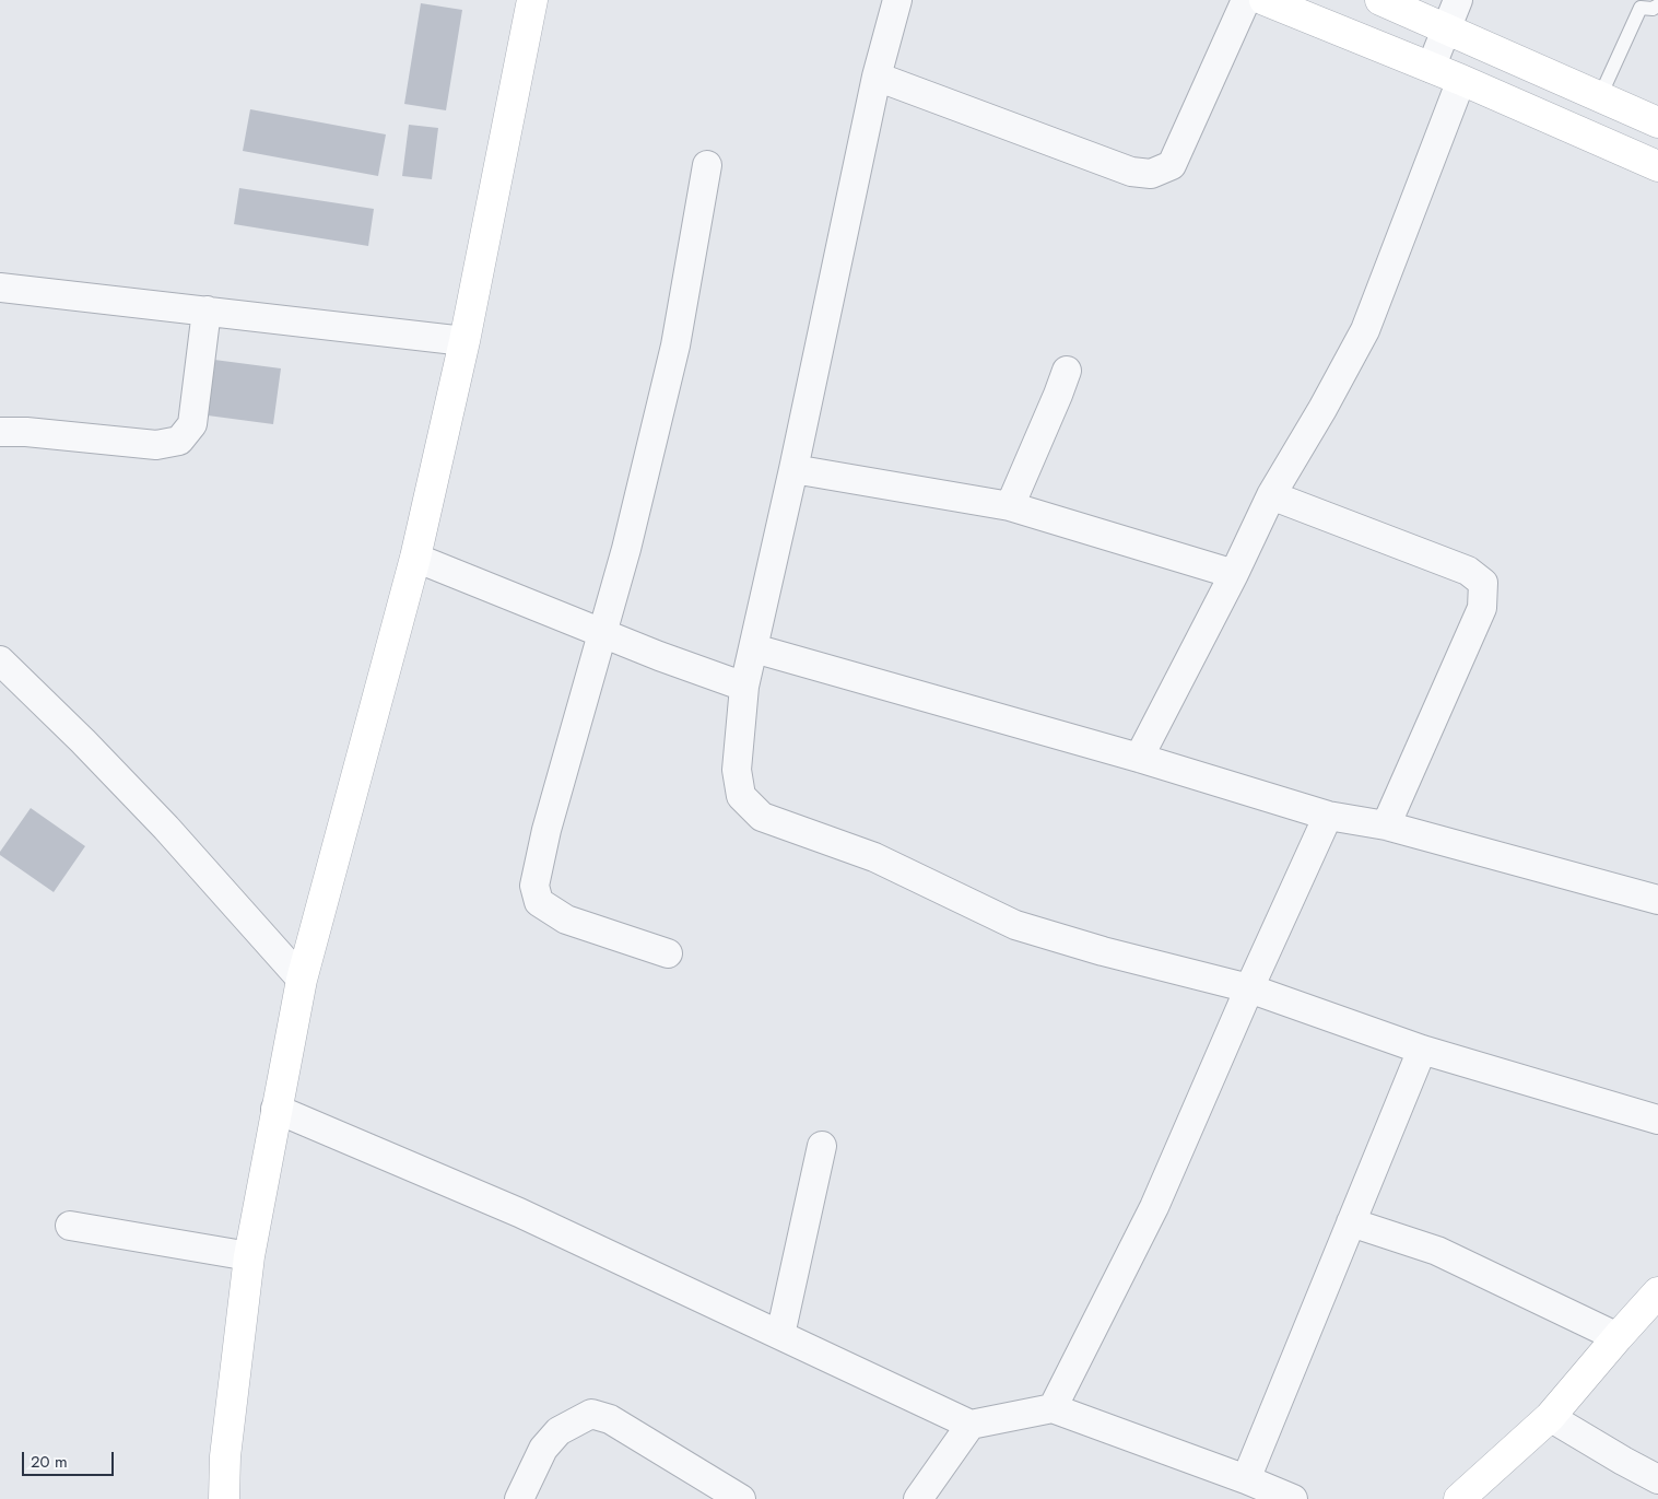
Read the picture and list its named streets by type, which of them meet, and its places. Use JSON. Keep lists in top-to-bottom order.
{
  "scale_bar": "20 m"
}
